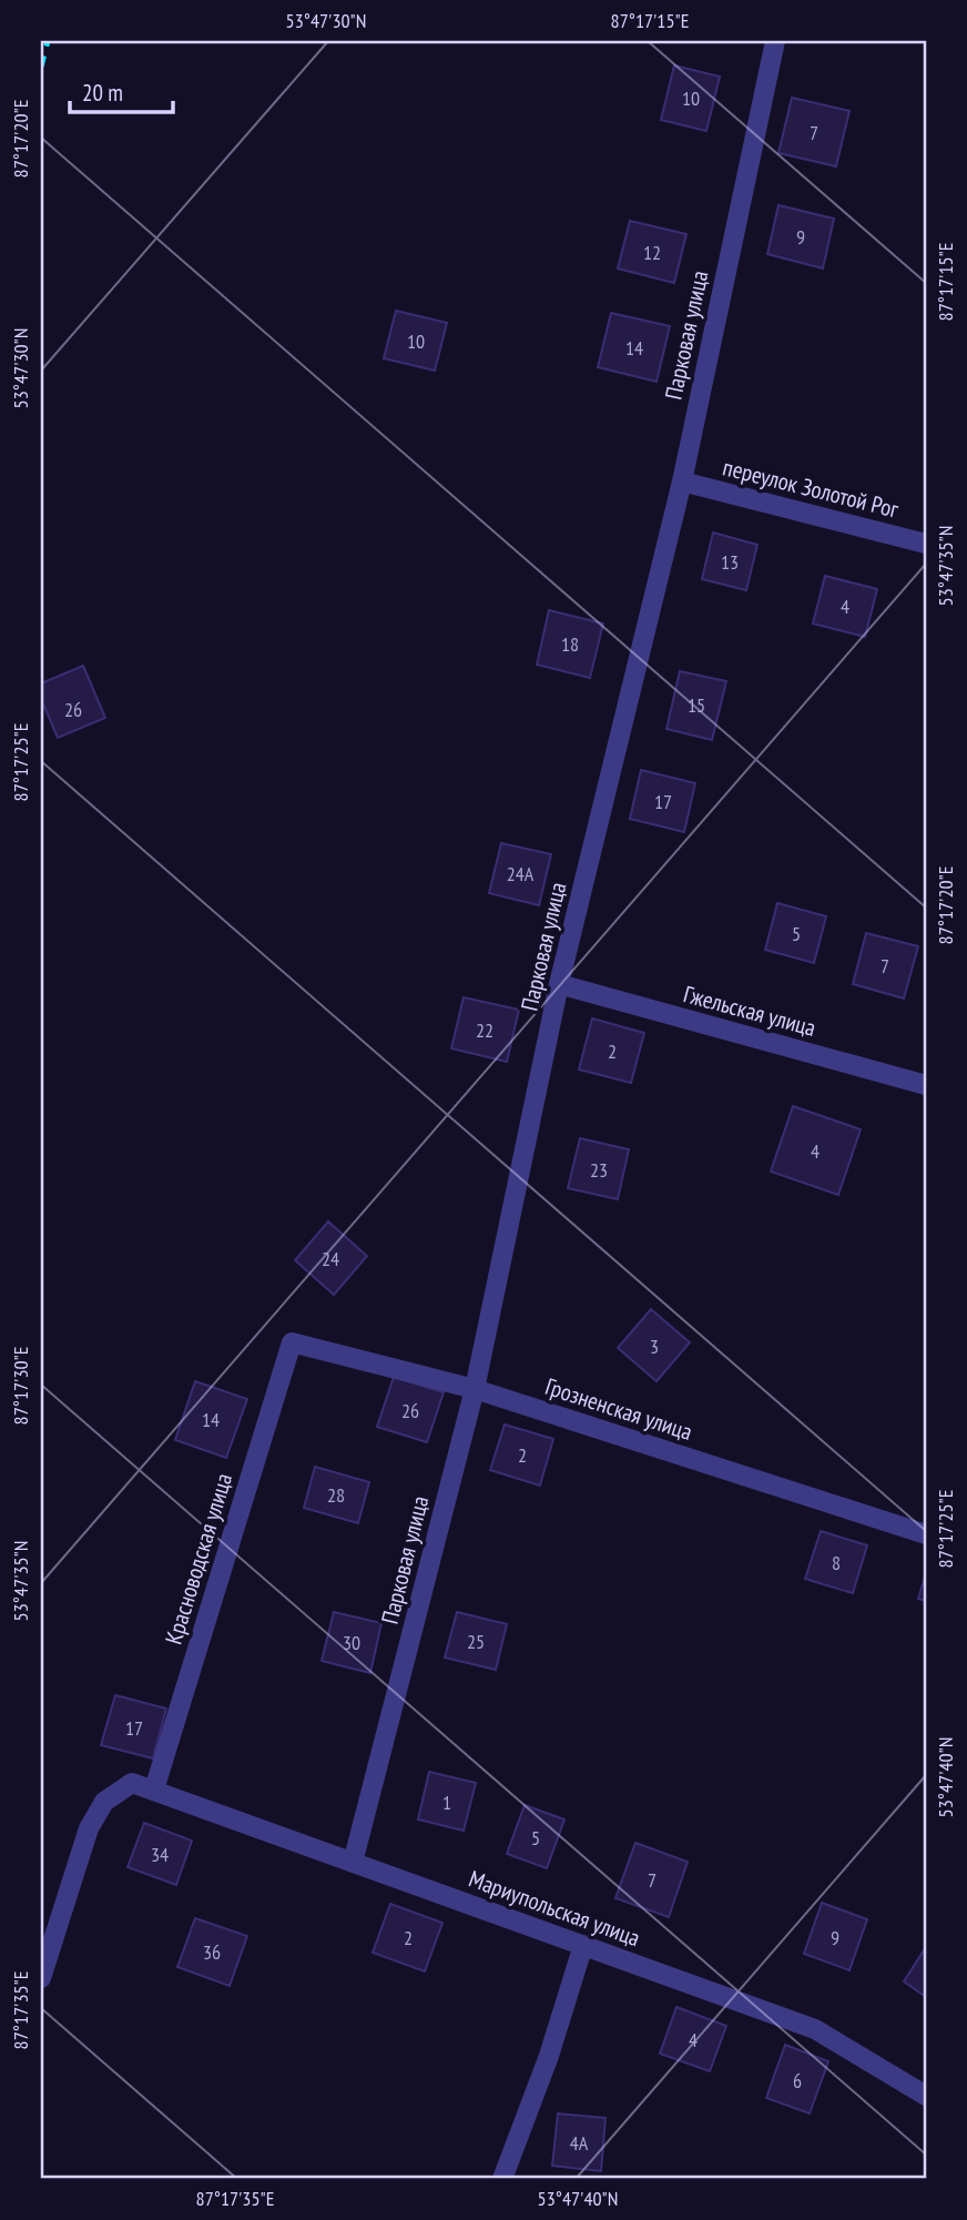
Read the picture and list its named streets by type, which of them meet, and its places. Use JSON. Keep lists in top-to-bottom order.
{
  "streets": {
    "street": [
      "Парковая улица",
      "переулок Золотой Рог",
      "Гжельская улица",
      "Грозненская улица",
      "Красноводская улица",
      "Мариупольская улица"
    ]
  },
  "crossings": [
    ["Парковая улица", "переулок Золотой Рог"],
    ["Парковая улица", "Гжельская улица"],
    ["Парковая улица", "Грозненская улица"],
    ["Парковая улица", "Мариупольская улица"],
    ["Грозненская улица", "Красноводская улица"],
    ["Красноводская улица", "Мариупольская улица"]
  ],
  "house_numbers": [
    "10",
    "7",
    "9",
    "12",
    "10",
    "14",
    "13",
    "4",
    "18",
    "15",
    "26",
    "17",
    "24А",
    "5",
    "7",
    "22",
    "2",
    "4",
    "23",
    "24",
    "3",
    "26",
    "14",
    "2",
    "28",
    "8",
    "25",
    "30",
    "17",
    "1",
    "5",
    "34",
    "7",
    "2",
    "9",
    "36",
    "4",
    "6",
    "4А"
  ],
  "scale_bar": "20 m",
  "coordinates": [
    "53°47'30\"N",
    "87°17'15\"E",
    "87°17'20\"E",
    "53°47'35\"N",
    "87°17'25\"E",
    "87°17'30\"E",
    "53°47'40\"N",
    "87°17'35\"E"
  ]
}
